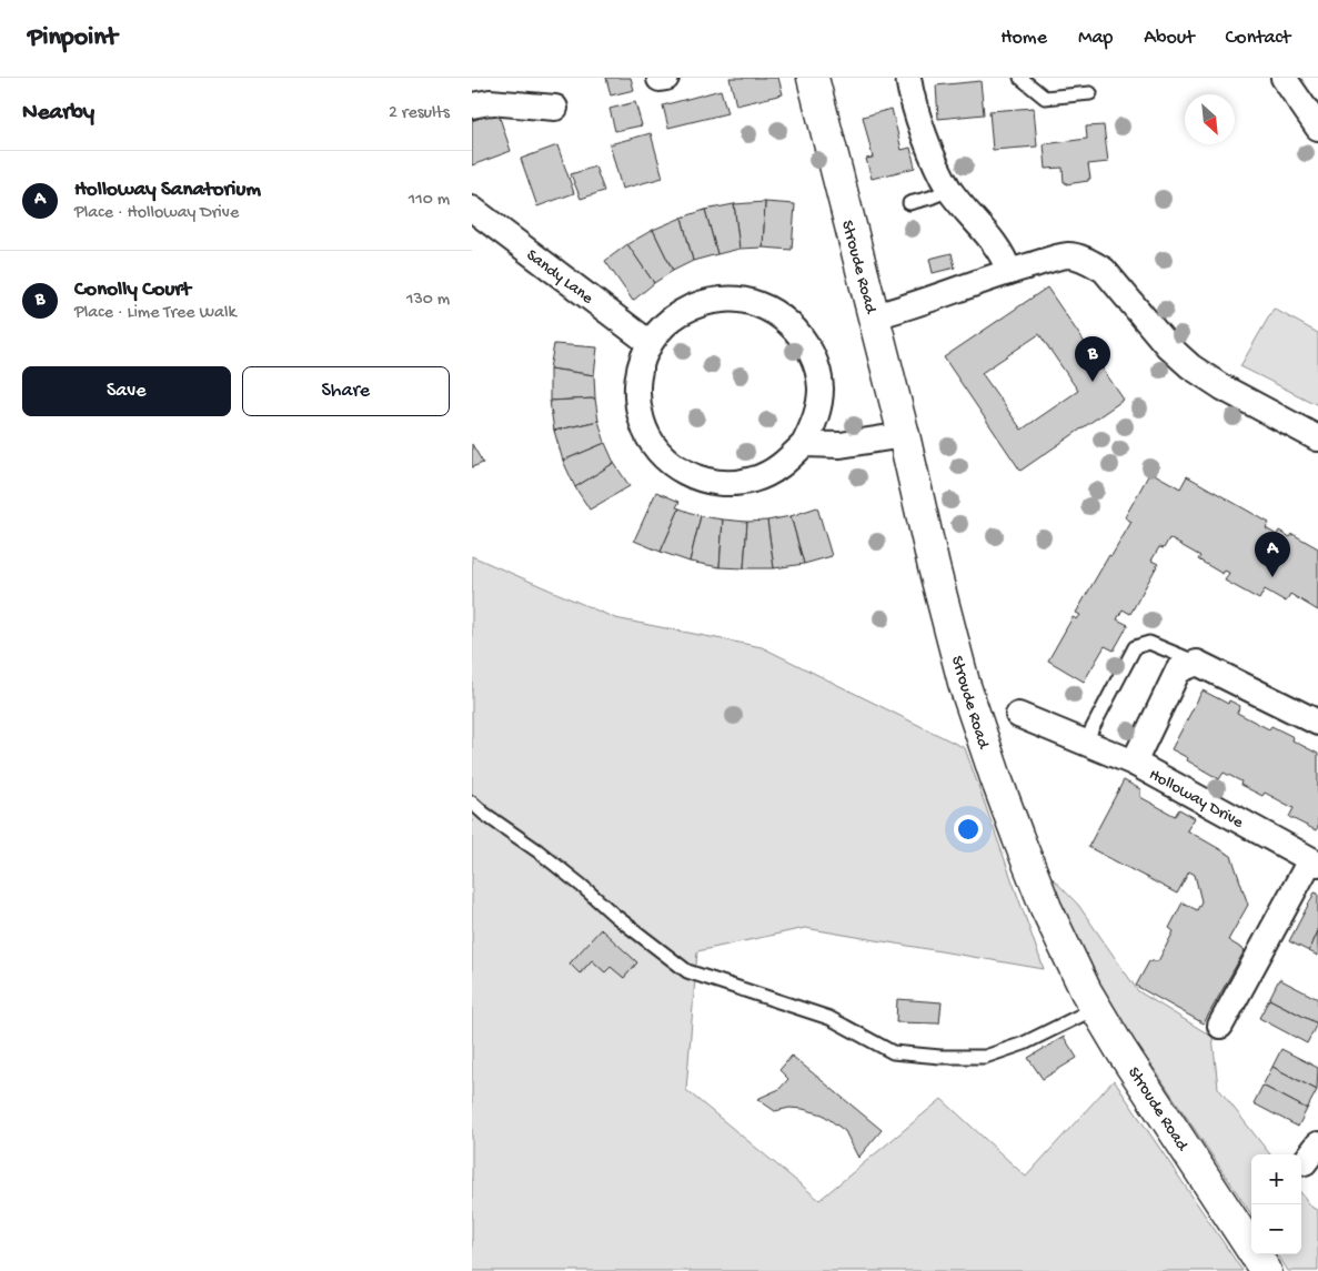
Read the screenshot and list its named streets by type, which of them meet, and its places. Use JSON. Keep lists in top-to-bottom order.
{
  "streets": {
    "street": ["Stroude Road", "Sandy Lane", "Holloway Drive"]
  },
  "north": "bottom right",
  "page": {
    "header": "Pinpoint",
    "nav": [
      "Home",
      "Map",
      "About",
      "Contact"
    ],
    "heading": ["Nearby", "2 results"],
    "list": [
      {
        "mark": "A",
        "name": "Holloway Sanatorium",
        "note": "Place · Holloway Drive",
        "value": "110 m"
      },
      {
        "mark": "B",
        "name": "Conolly Court",
        "note": "Place · Lime Tree Walk",
        "value": "130 m"
      }
    ],
    "pins": ["B", "A"],
    "buttons": ["Save", "Share"],
    "map_buttons": ["+", "−"]
  }
}
